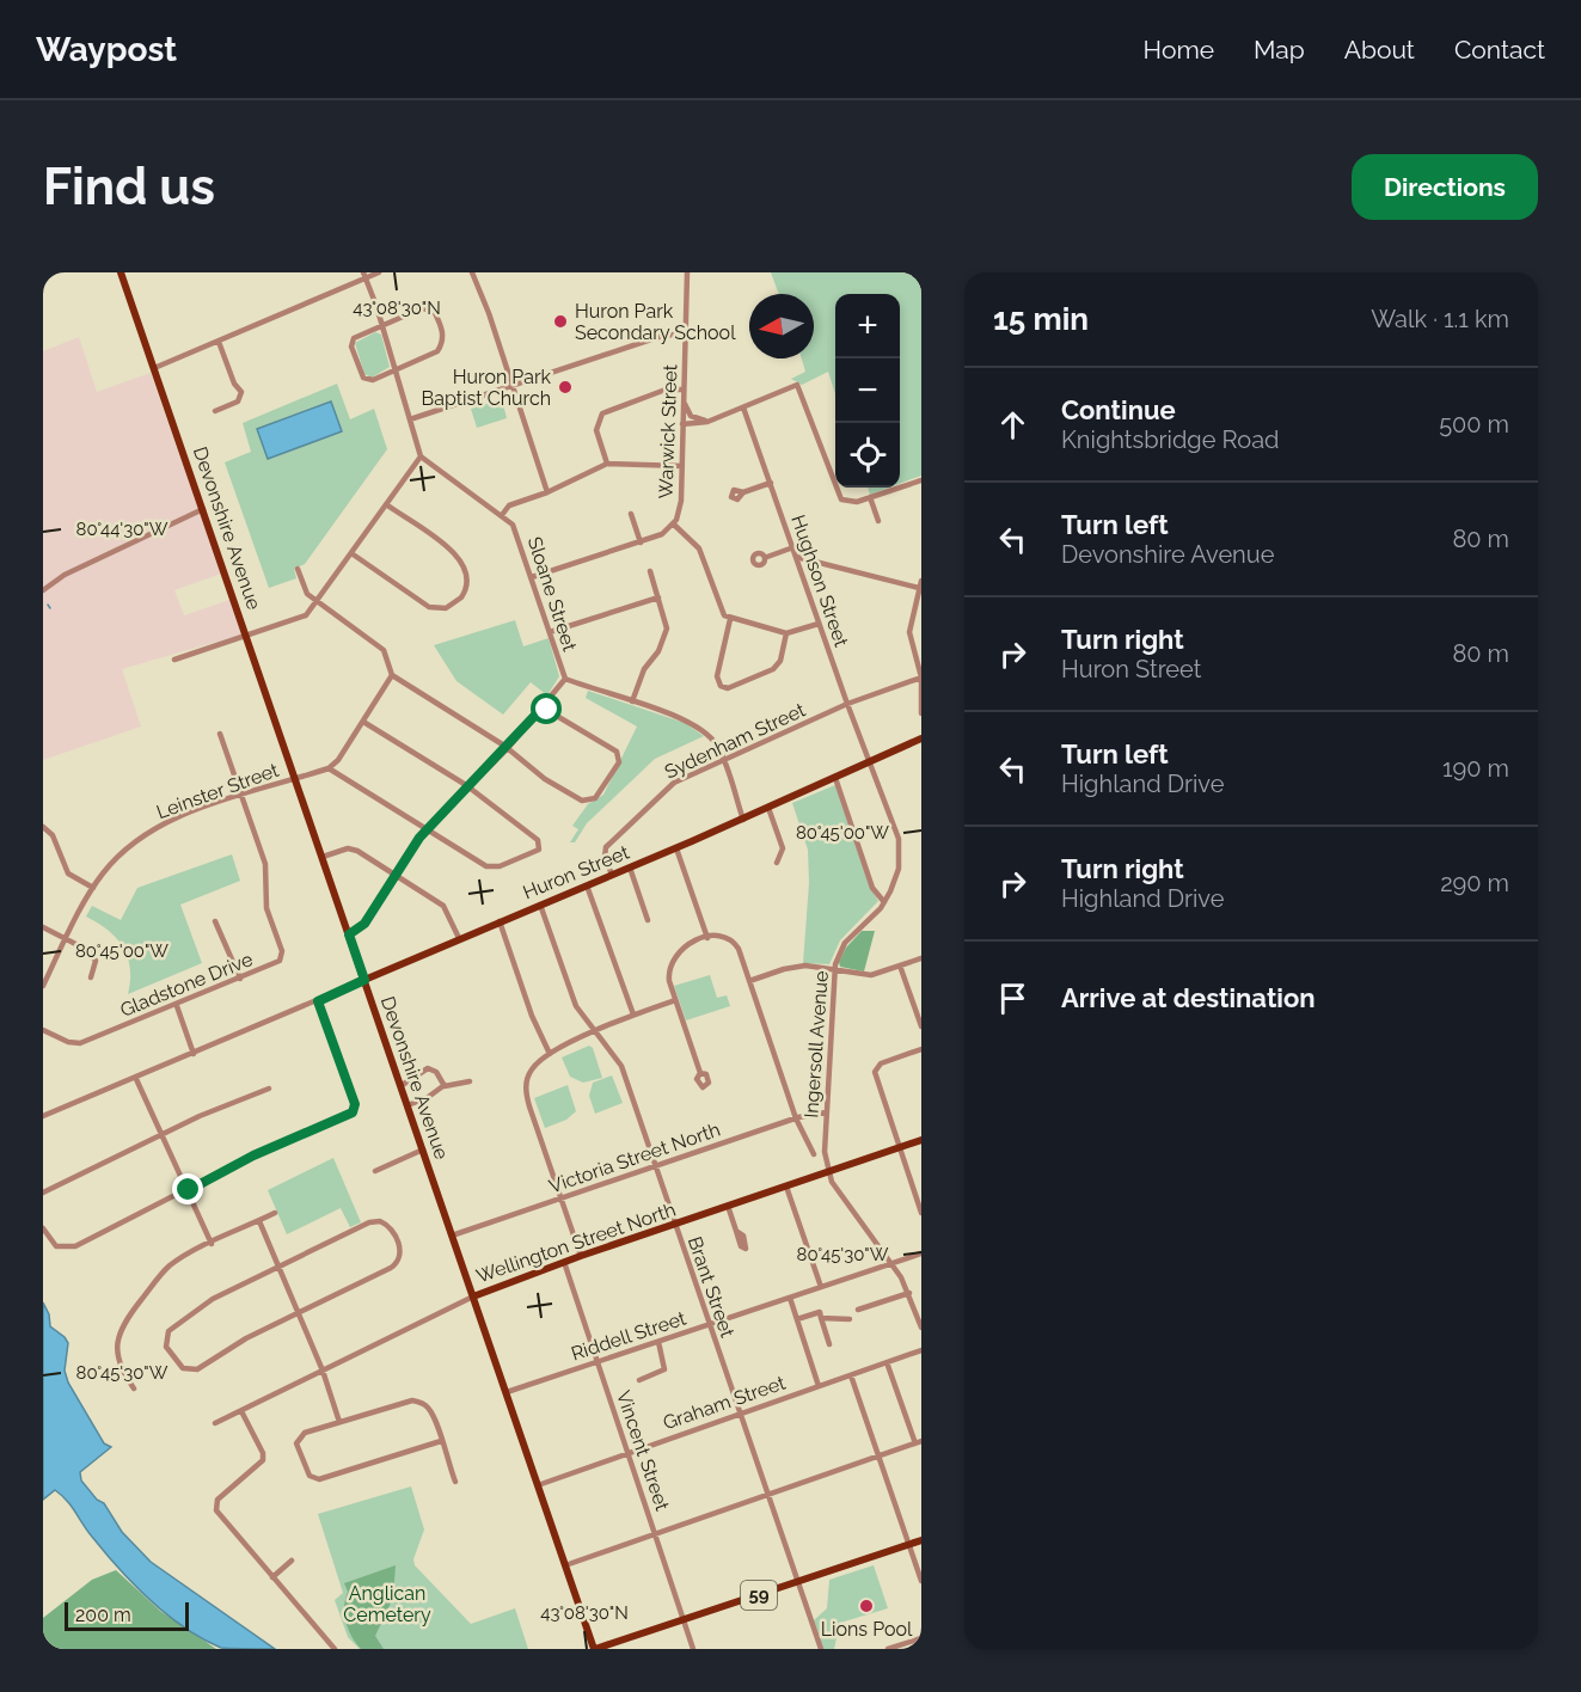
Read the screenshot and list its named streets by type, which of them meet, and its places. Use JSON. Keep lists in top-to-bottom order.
{
  "streets": {
    "main road": [
      "Devonshire Avenue",
      "Huron Street",
      "Wellington Street North",
      "59"
    ],
    "street": [
      "Warwick Street",
      "Hughson Street",
      "Sloane Street",
      "Sydenham Street",
      "Leinster Street",
      "Gladstone Drive",
      "Ingersoll Avenue",
      "Victoria Street North",
      "Brant Street",
      "Riddell Street",
      "Graham Street",
      "Vincent Street"
    ]
  },
  "crossings": [
    ["Warwick Street", "Sloane Street"],
    ["Devonshire Avenue", "Leinster Street"],
    ["Devonshire Avenue", "Huron Street"],
    ["Devonshire Avenue", "Victoria Street North"],
    ["Devonshire Avenue", "Wellington Street North"],
    ["Devonshire Avenue", "Riddell Street"],
    ["Devonshire Avenue", "Graham Street"],
    ["Devonshire Avenue", "59"],
    ["Hughson Street", "Sydenham Street"],
    ["Hughson Street", "Huron Street"],
    ["Hughson Street", "Ingersoll Avenue"],
    ["Sydenham Street", "Huron Street"],
    ["Leinster Street", "Gladstone Drive"],
    ["Huron Street", "Ingersoll Avenue"],
    ["Huron Street", "Brant Street"],
    ["Ingersoll Avenue", "Victoria Street North"],
    ["Ingersoll Avenue", "Wellington Street North"],
    ["Ingersoll Avenue", "Riddell Street"],
    ["Victoria Street North", "Brant Street"],
    ["Wellington Street North", "Brant Street"],
    ["Wellington Street North", "Vincent Street"],
    ["Brant Street", "Riddell Street"],
    ["Brant Street", "Graham Street"],
    ["Brant Street", "59"],
    ["Riddell Street", "Vincent Street"],
    ["Graham Street", "Vincent Street"],
    ["Vincent Street", "59"]
  ],
  "parks": ["Anglican Cemetery"],
  "places": ["Huron Park Secondary School", "Huron Park Baptist Church", "Lions Pool"],
  "scale_bar": "200 m",
  "north": "left",
  "page": {
    "header": "Waypost",
    "nav": [
      "Home",
      "Map",
      "About",
      "Contact"
    ],
    "buttons": "Directions",
    "title": "Find us",
    "heading": ["15 min", "Walk · 1.1 km"],
    "map_buttons": ["+", "−"],
    "list": [
      ["Continue", "Knightsbridge Road", "500 m"],
      ["Turn left", "Devonshire Avenue", "80 m"],
      ["Turn right", "Huron Street", "80 m"],
      ["Turn left", "Highland Drive", "190 m"],
      ["Turn right", "Highland Drive", "290 m"],
      "Arrive at destination"
    ],
    "scale": "200 m"
  },
  "coordinates": [
    "43°08'30\"N",
    "80°44'30\"W",
    "80°45'00\"W",
    "80°45'30\"W"
  ]
}
